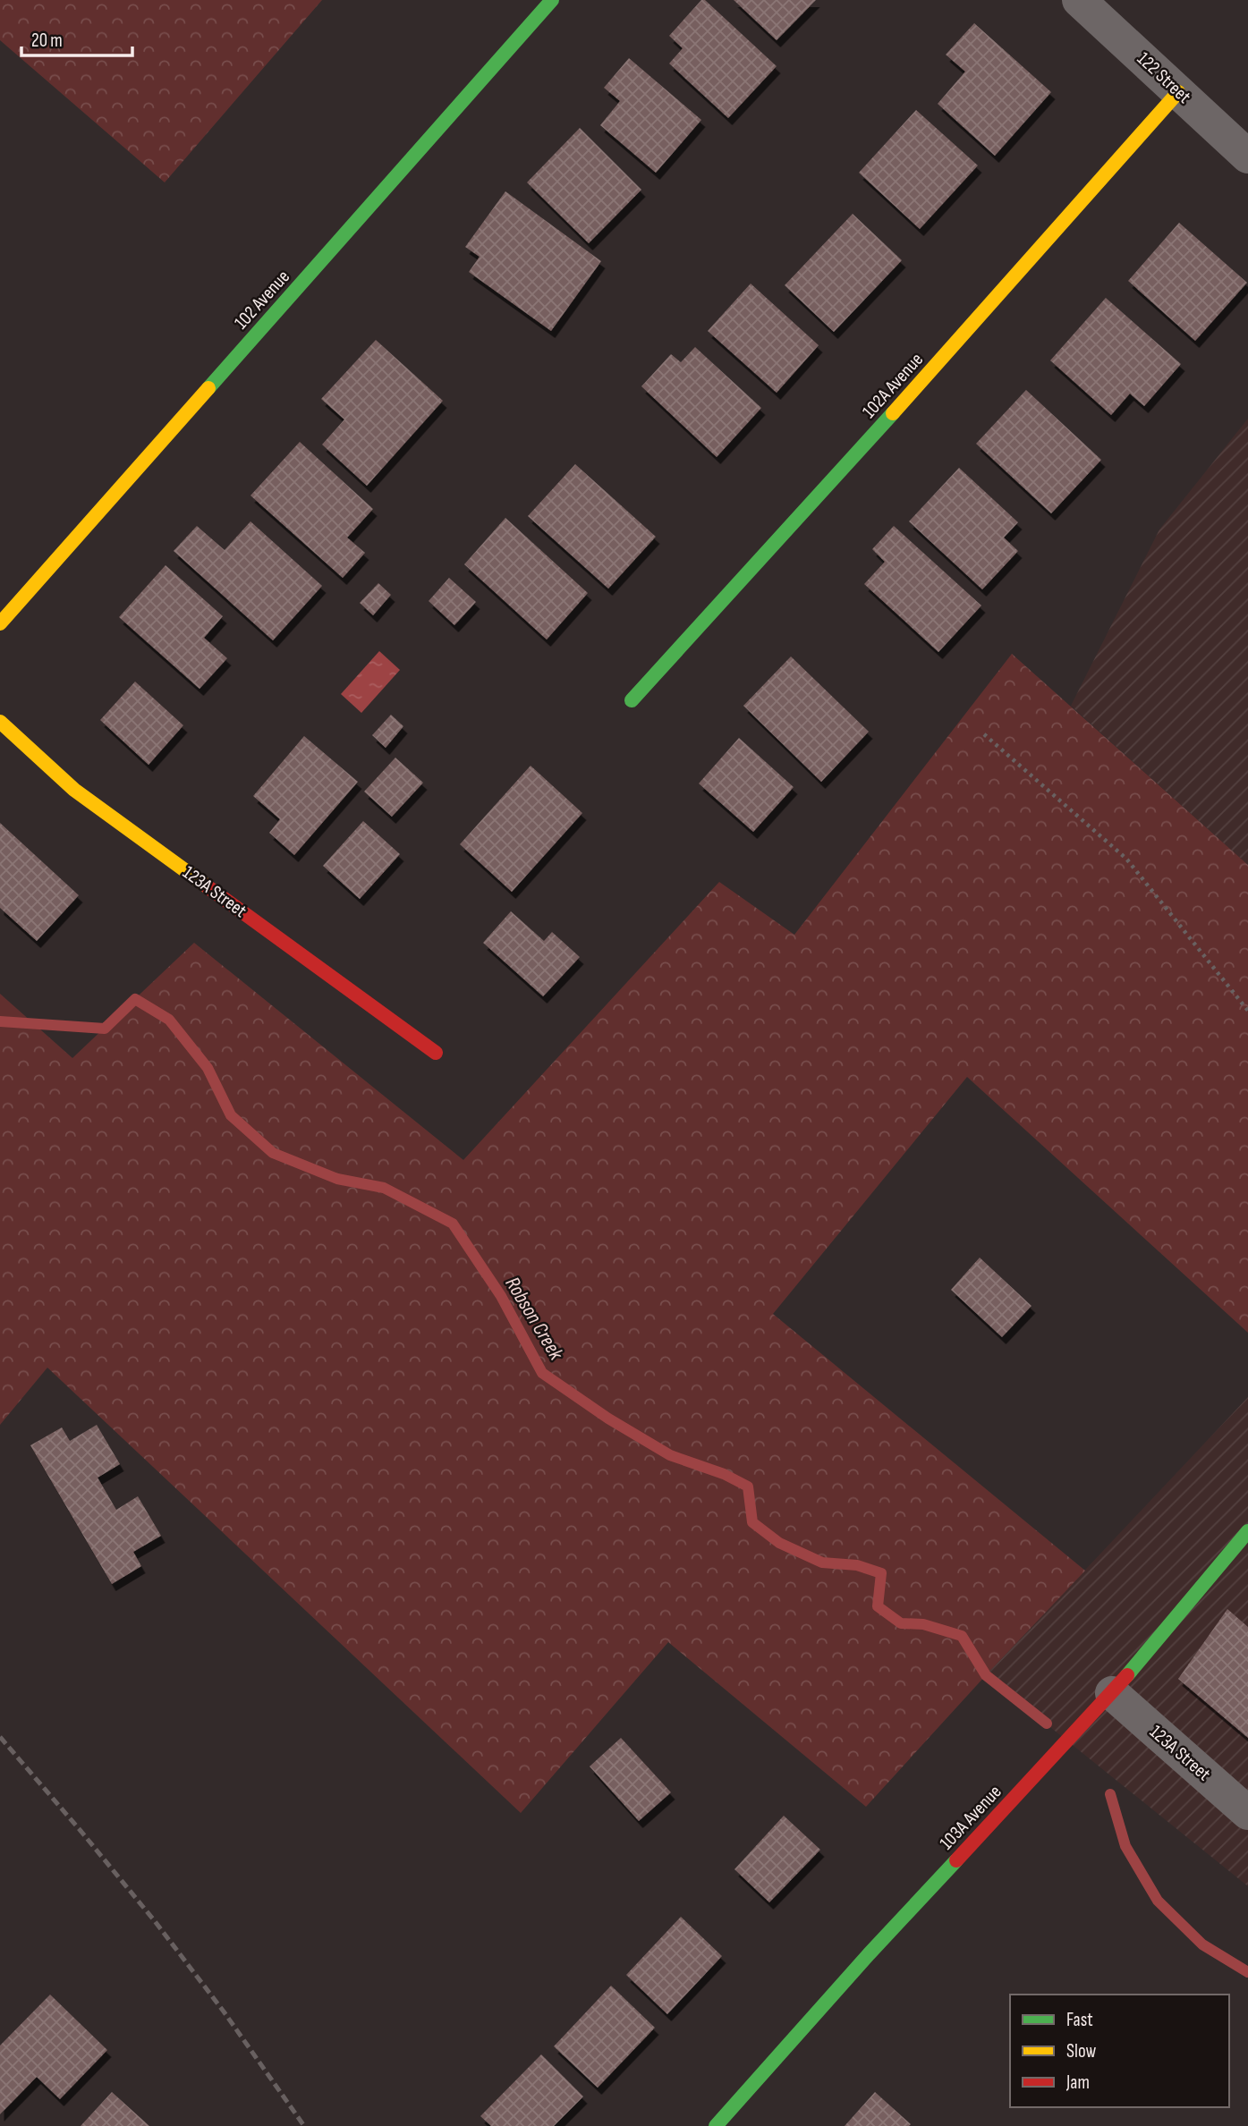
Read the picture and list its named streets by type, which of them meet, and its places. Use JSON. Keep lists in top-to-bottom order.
{
  "streets": {
    "street": [
      "122 Street",
      "102 Avenue",
      "102A Avenue",
      "123A Street",
      "103A Avenue"
    ]
  },
  "crossings": [
    ["122 Street", "102A Avenue"],
    ["123A Street", "103A Avenue"]
  ],
  "water": ["Robson Creek"],
  "legend": ["Fast", "Slow", "Jam"],
  "scale_bar": "20 m"
}
